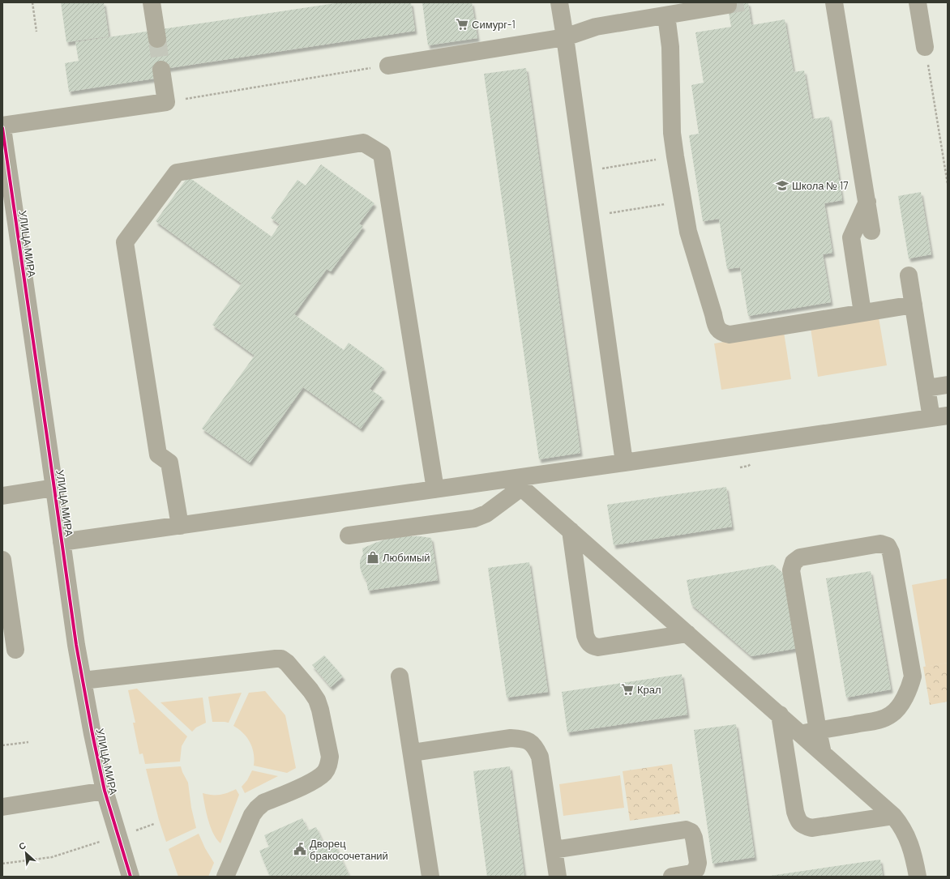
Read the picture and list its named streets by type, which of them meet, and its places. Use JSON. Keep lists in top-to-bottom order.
{
  "streets": {
    "street": ["УЛИЦА МИРА"]
  },
  "places": {
    "supermarket": ["Симург-1", "Крал"],
    "school or university": ["Школа № 17"],
    "shop": ["Любимый"],
    "public building": ["Дворец бракосочетаний"]
  },
  "north": "top left"
}
